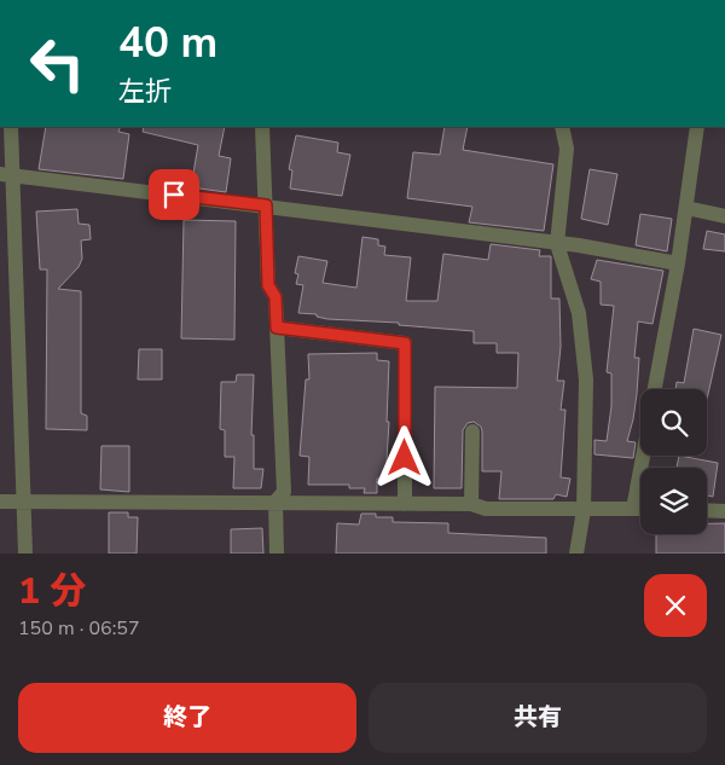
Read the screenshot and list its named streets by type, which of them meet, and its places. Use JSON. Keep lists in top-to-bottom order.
{
  "page": {
    "turn": ["40 m", "左折"],
    "heading": ["1 分", "150 m · 06:57"],
    "buttons": ["終了", "共有"]
  }
}
